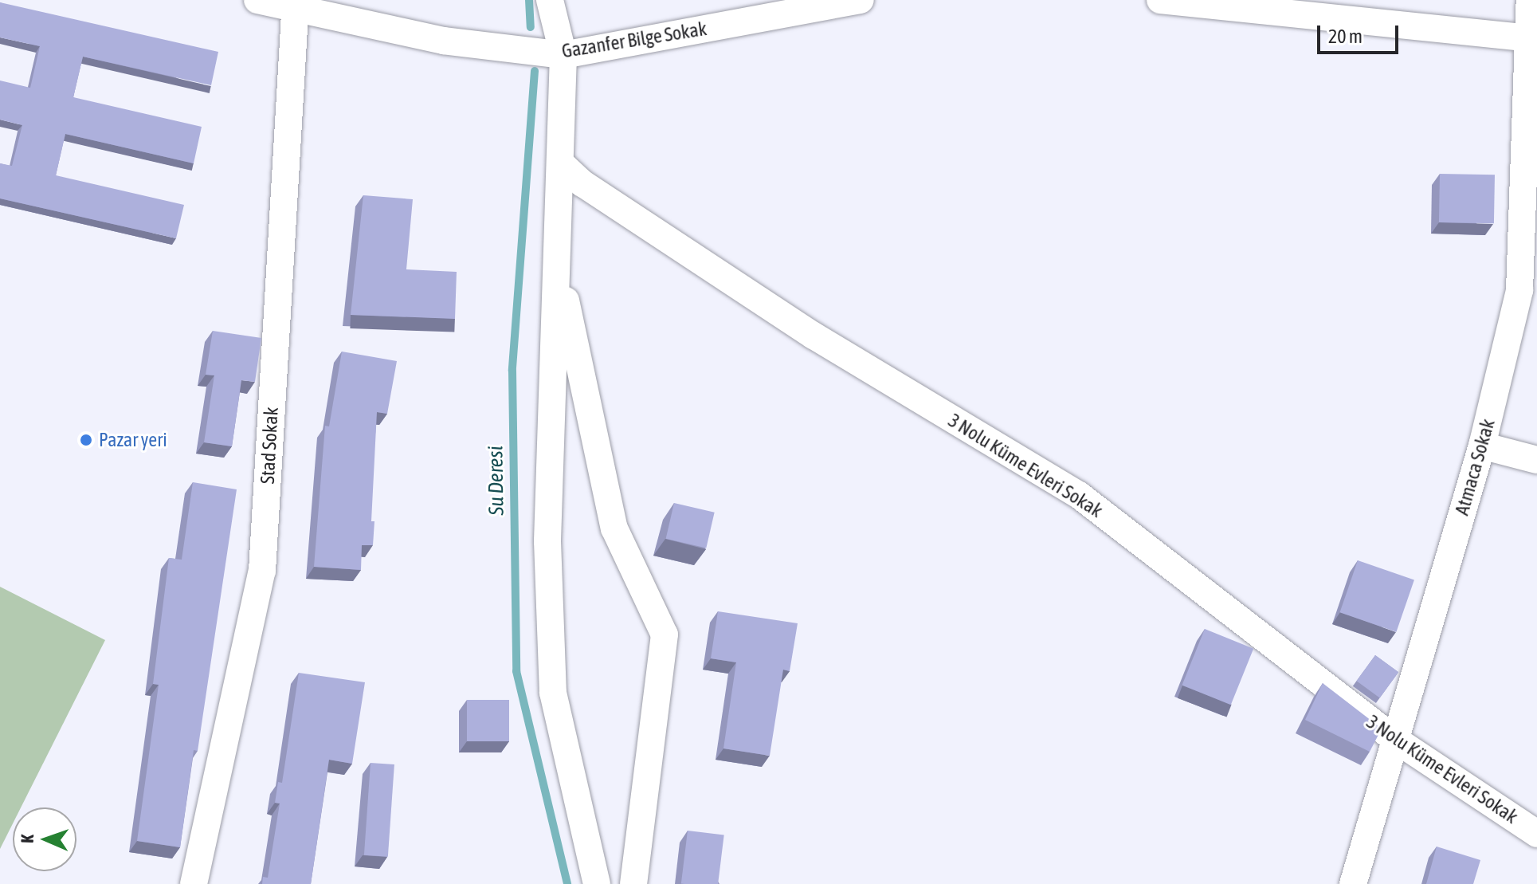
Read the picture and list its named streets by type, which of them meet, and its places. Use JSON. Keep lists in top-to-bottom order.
{
  "streets": {
    "street": [
      "Gazanfer Bilge Sokak",
      "Stad Sokak",
      "3 Nolu Küme Evleri Sokak",
      "Atmaca Sokak"
    ]
  },
  "crossings": [
    ["Gazanfer Bilge Sokak", "Stad Sokak"],
    ["3 Nolu Küme Evleri Sokak", "Atmaca Sokak"]
  ],
  "water": ["Su Deresi"],
  "places": ["Pazar yeri"],
  "scale_bar": "20 m",
  "north": "left"
}
